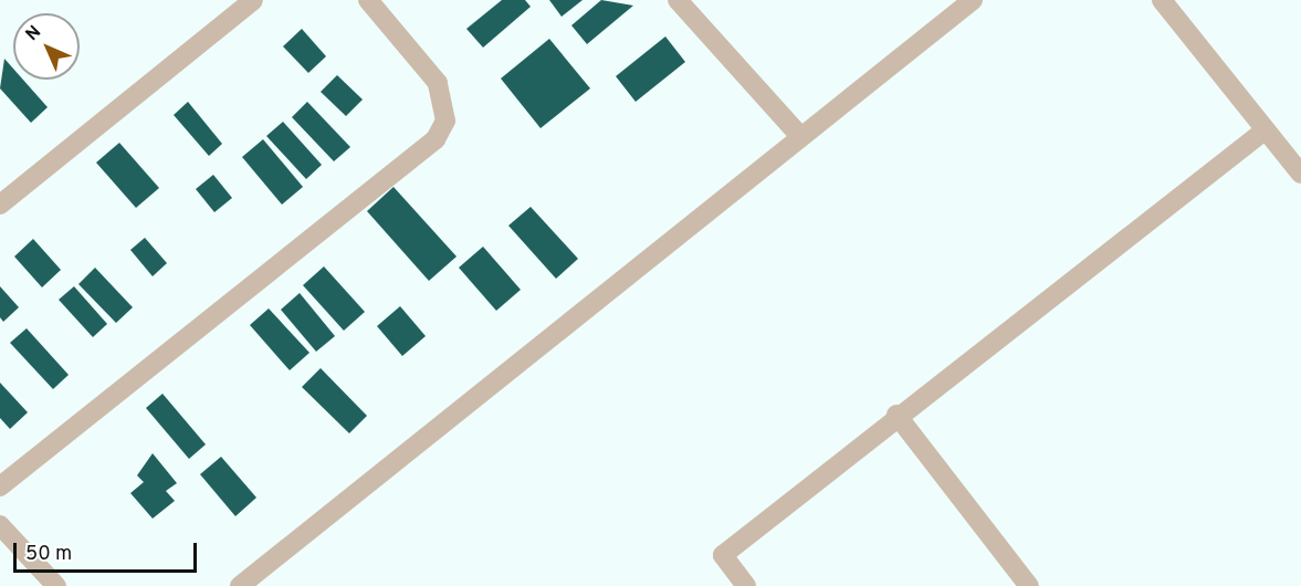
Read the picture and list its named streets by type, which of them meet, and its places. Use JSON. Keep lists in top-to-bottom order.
{
  "scale_bar": "50 m",
  "north": "top left"
}
